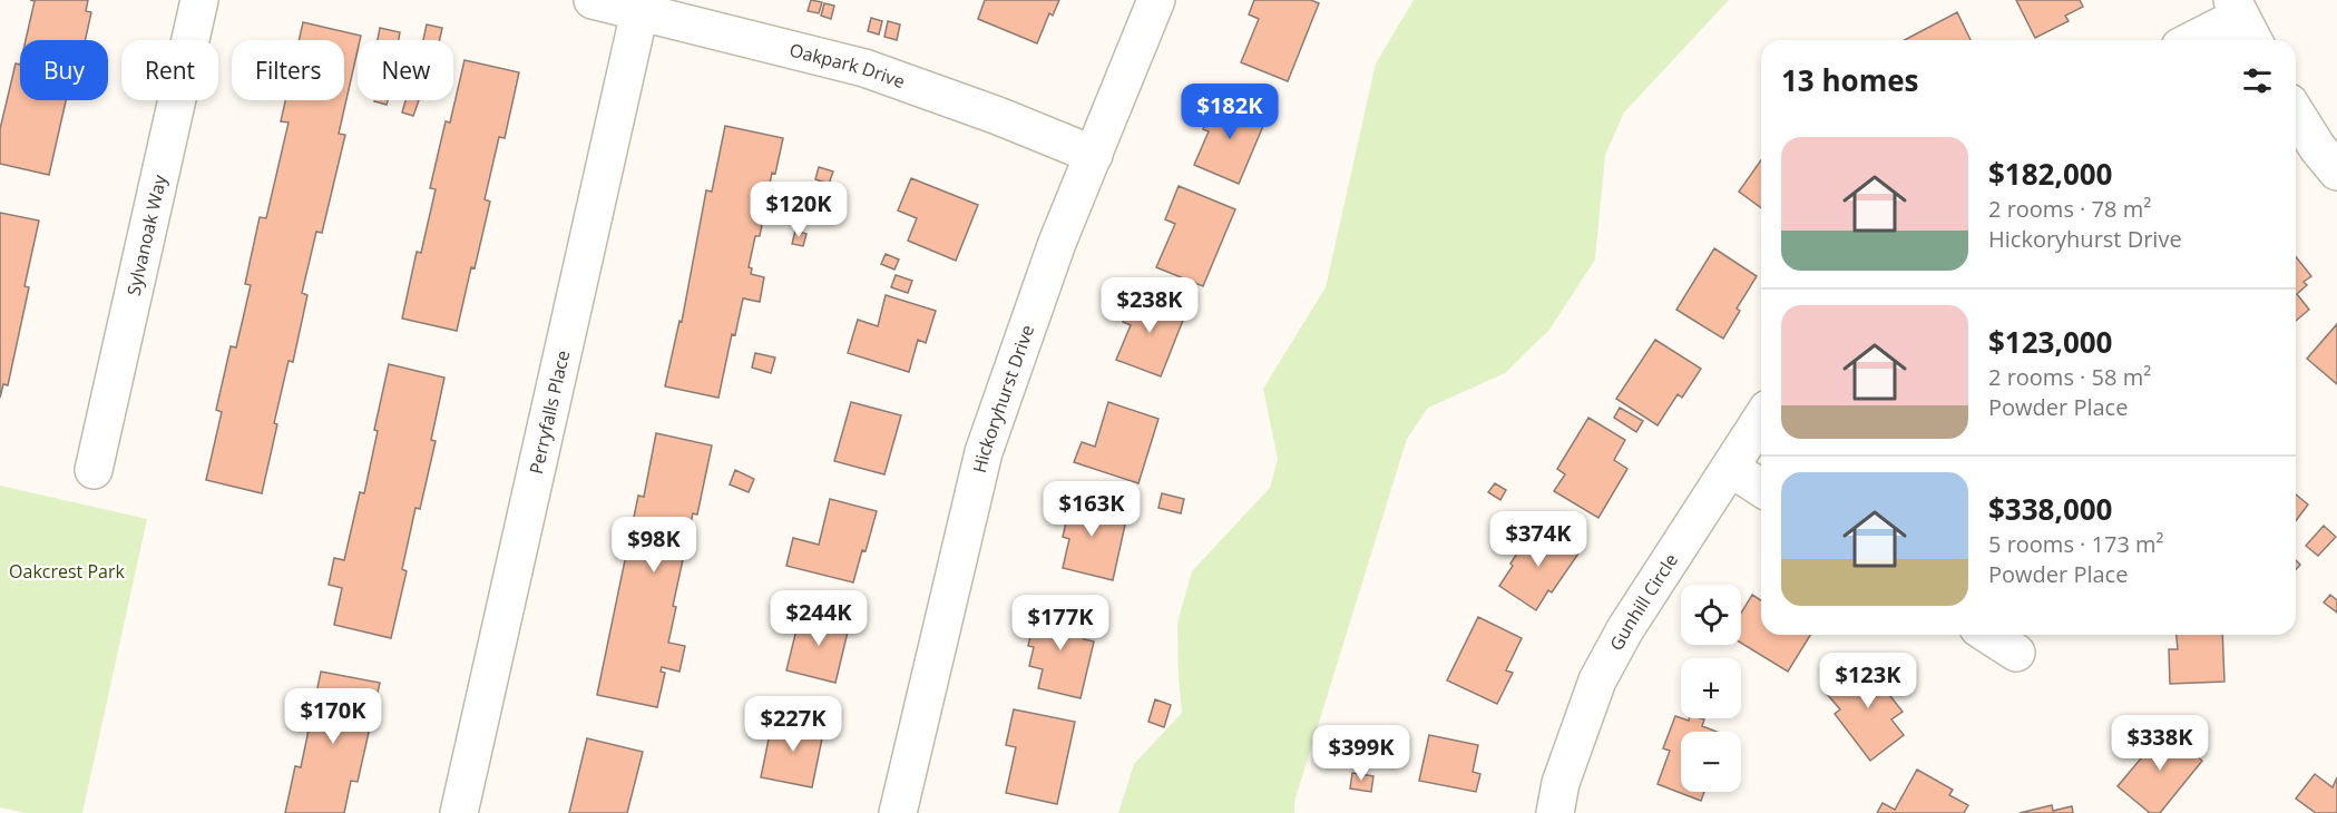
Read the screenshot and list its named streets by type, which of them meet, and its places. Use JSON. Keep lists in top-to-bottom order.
{
  "streets": {
    "street": [
      "Oakpark Drive",
      "Sylvanoak Way",
      "Hickoryhurst Drive",
      "Perryfalls Place",
      "Gunhill Circle"
    ]
  },
  "crossings": [
    ["Oakpark Drive", "Hickoryhurst Drive"],
    ["Oakpark Drive", "Perryfalls Place"]
  ],
  "parks": ["Oakcrest Park"],
  "page": {
    "chip": [
      "Buy",
      "Rent",
      "Filters",
      "New"
    ],
    "heading": "13 homes",
    "price": [
      "$182K",
      "$120K",
      "$238K",
      "$163K",
      "$374K",
      "$98K",
      "$244K",
      "$177K",
      "$123K",
      "$170K",
      "$227K",
      "$338K",
      "$399K"
    ],
    "list": [
      {
        "name": "$182,000",
        "note": "2 rooms · 78 m² · Hickoryhurst Drive"
      },
      {
        "name": "$123,000",
        "note": "2 rooms · 58 m² · Powder Place"
      },
      {
        "name": "$338,000",
        "note": "5 rooms · 173 m² · Powder Place"
      }
    ],
    "map_buttons": ["+", "−"]
  }
}
